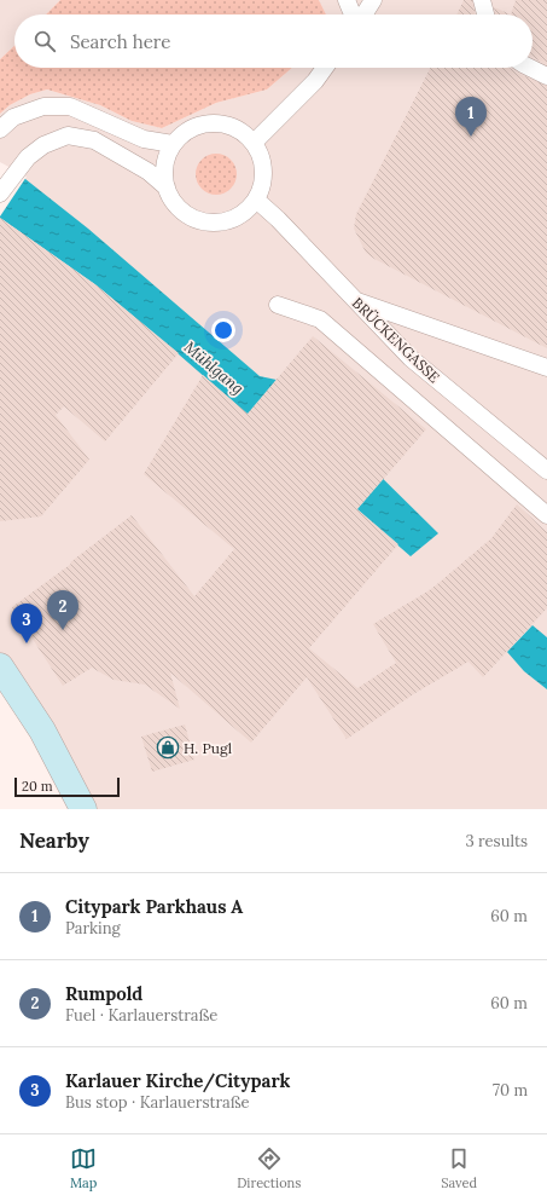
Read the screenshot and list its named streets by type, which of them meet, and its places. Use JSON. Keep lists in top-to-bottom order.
{
  "streets": {
    "lane": ["BRÜCKENGASSE"]
  },
  "water": ["Mühlgang"],
  "places": {
    "shop": ["H. Pugl"]
  },
  "scale_bar": "20 m",
  "page": {
    "search": "Search here",
    "pins": ["1", "2", "3"],
    "scale": "20 m",
    "heading": ["Nearby", "3 results"],
    "list": [
      {
        "mark": "1",
        "name": "Citypark Parkhaus A",
        "note": "Parking",
        "value": "60 m"
      },
      {
        "mark": "2",
        "name": "Rumpold",
        "note": "Fuel · Karlauerstraße",
        "value": "60 m"
      },
      {
        "mark": "3",
        "name": "Karlauer Kirche/Citypark",
        "note": "Bus stop · Karlauerstraße",
        "value": "70 m"
      }
    ],
    "nav": ["Map", "Directions", "Saved"]
  }
}
